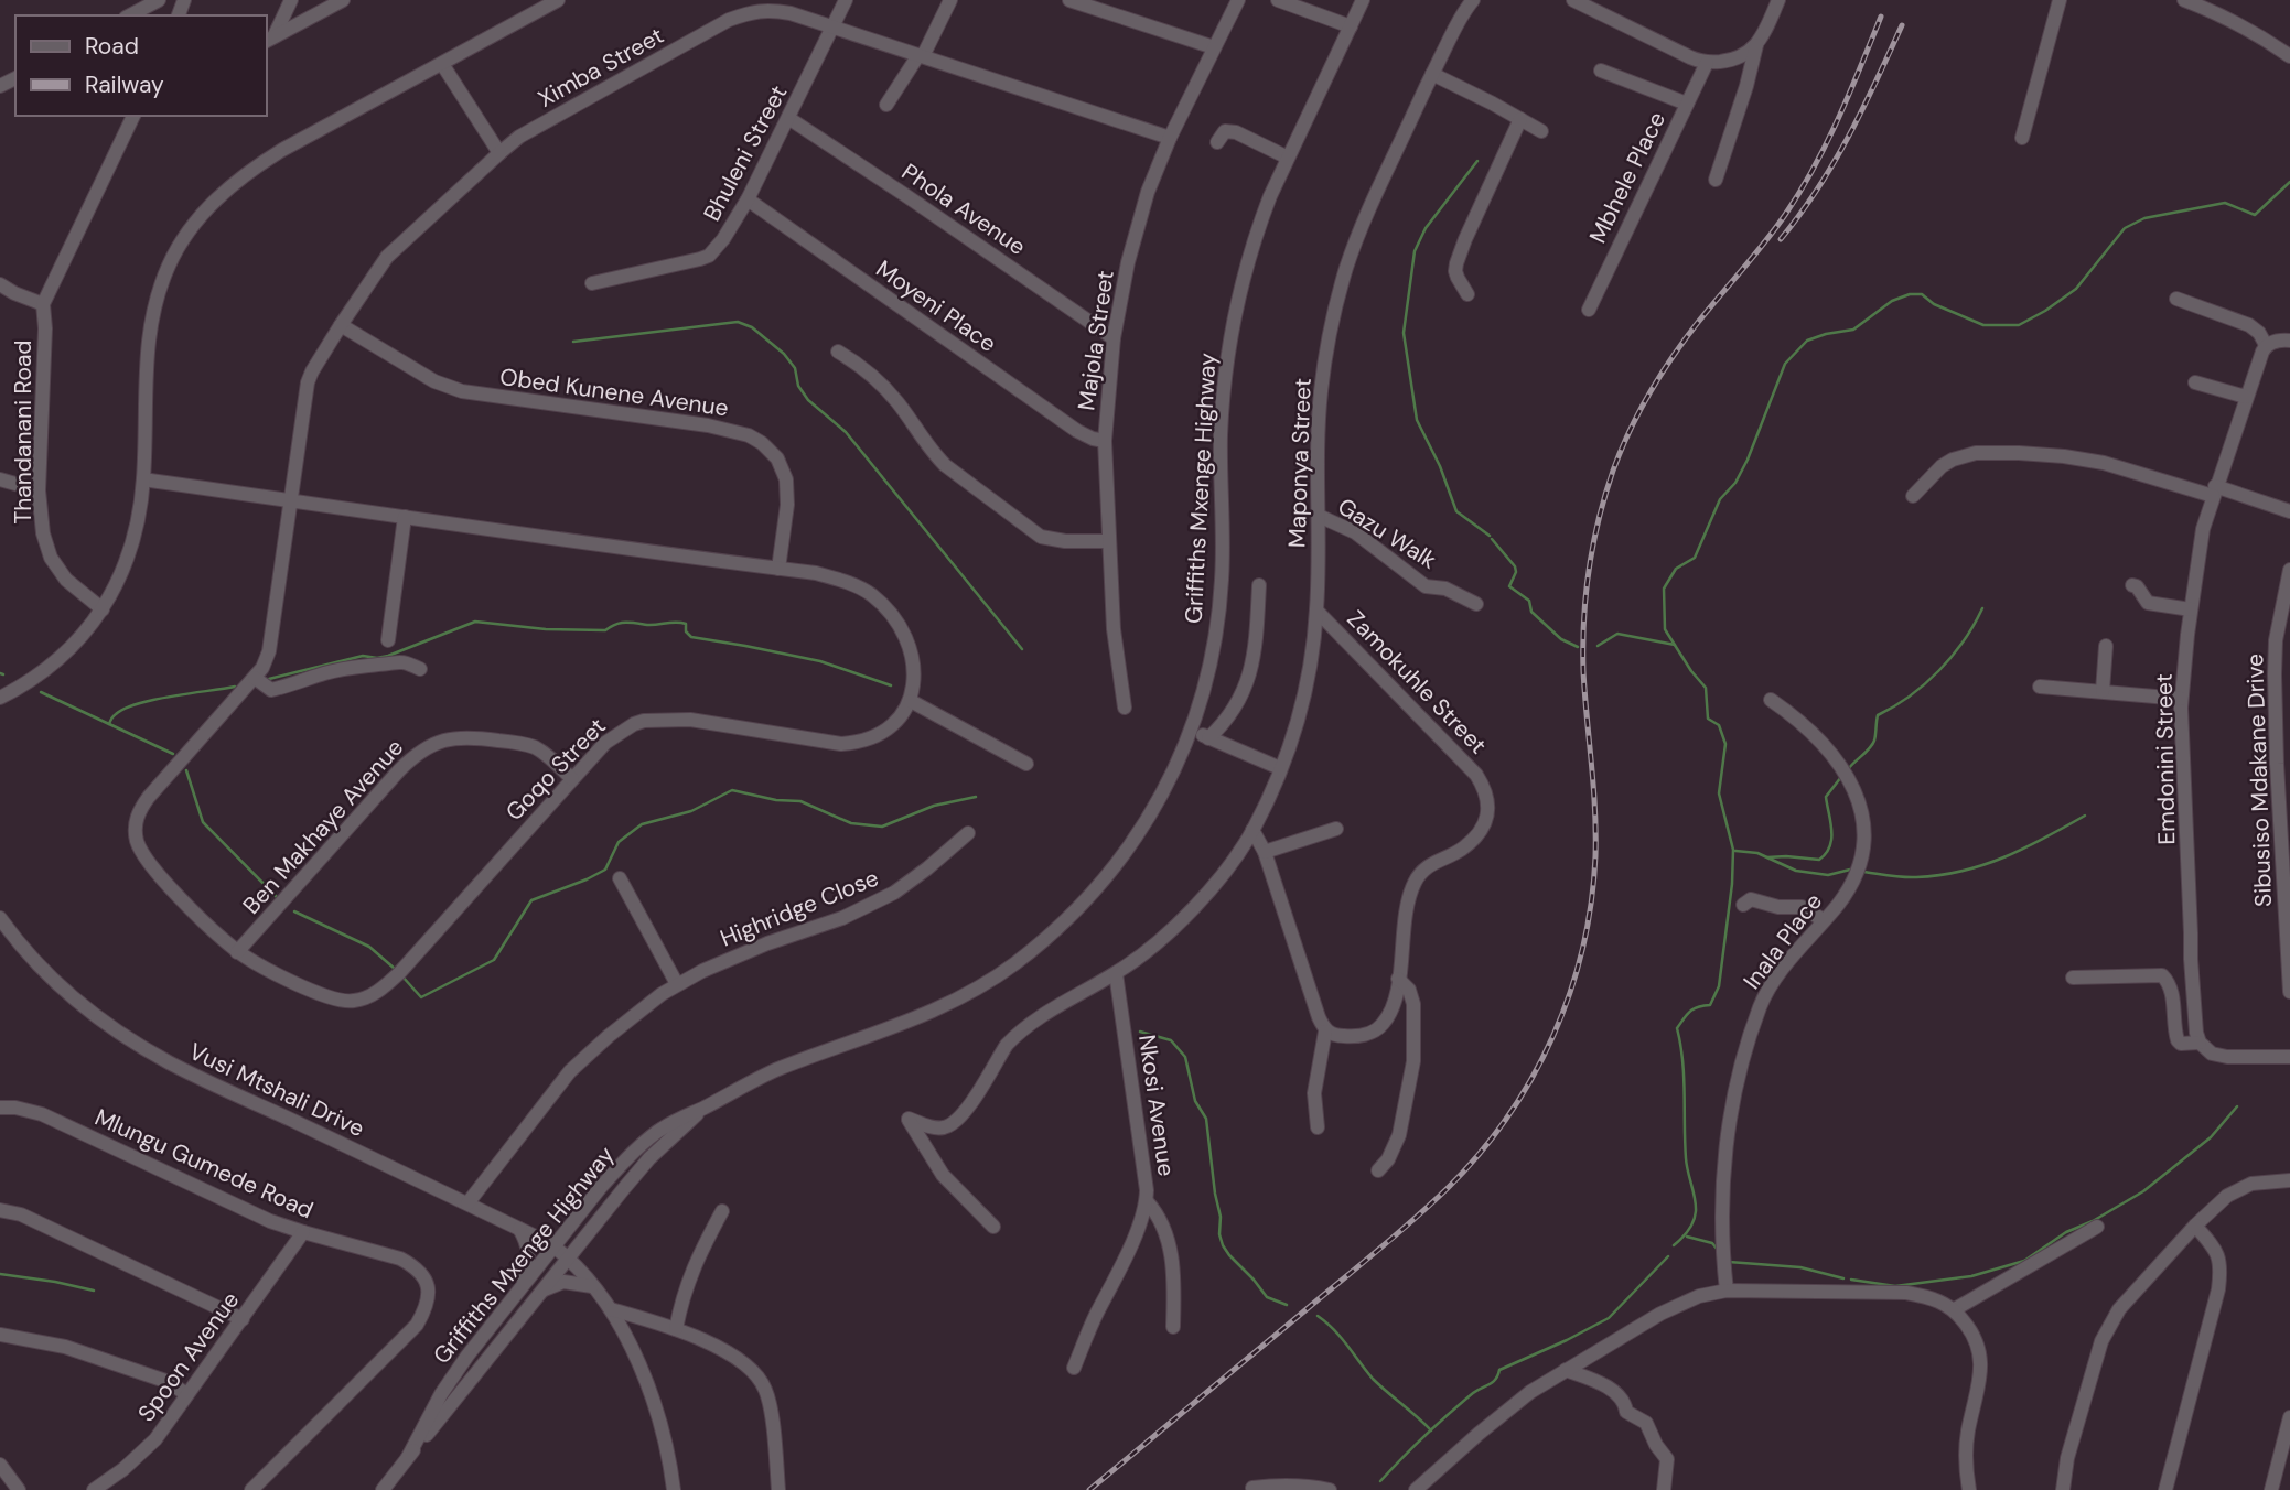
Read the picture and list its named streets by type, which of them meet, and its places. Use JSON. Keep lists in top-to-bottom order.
{
  "streets": {
    "street": [
      "Ximba Street",
      "Bhuleni Street",
      "Mbhele Place",
      "Phola Avenue",
      "Moyeni Place",
      "Majola Street",
      "Obed Kunene Avenue",
      "Thandanani Road",
      "Maponya Street",
      "Griffiths Mxenge Highway",
      "Gazu Walk",
      "Zamokuhle Street",
      "Emdonini Street",
      "Goqo Street",
      "Sibusiso Mdakane Drive",
      "Ben Makhaye Avenue",
      "Highridge Close",
      "Inala Place",
      "Vusi Mtshali Drive",
      "Nkosi Avenue",
      "Mlungu Gumede Road",
      "Spoon Avenue"
    ]
  },
  "crossings": [
    ["Ximba Street", "Bhuleni Street"],
    ["Ximba Street", "Majola Street"],
    ["Ximba Street", "Obed Kunene Avenue"],
    ["Ximba Street", "Goqo Street"],
    ["Bhuleni Street", "Phola Avenue"],
    ["Bhuleni Street", "Moyeni Place"],
    ["Phola Avenue", "Majola Street"],
    ["Moyeni Place", "Majola Street"],
    ["Maponya Street", "Gazu Walk"],
    ["Maponya Street", "Zamokuhle Street"],
    ["Maponya Street", "Nkosi Avenue"],
    ["Griffiths Mxenge Highway", "Vusi Mtshali Drive"],
    ["Goqo Street", "Ben Makhaye Avenue"],
    ["Highridge Close", "Vusi Mtshali Drive"],
    ["Mlungu Gumede Road", "Spoon Avenue"]
  ],
  "legend": ["Road", "Railway"]
}
